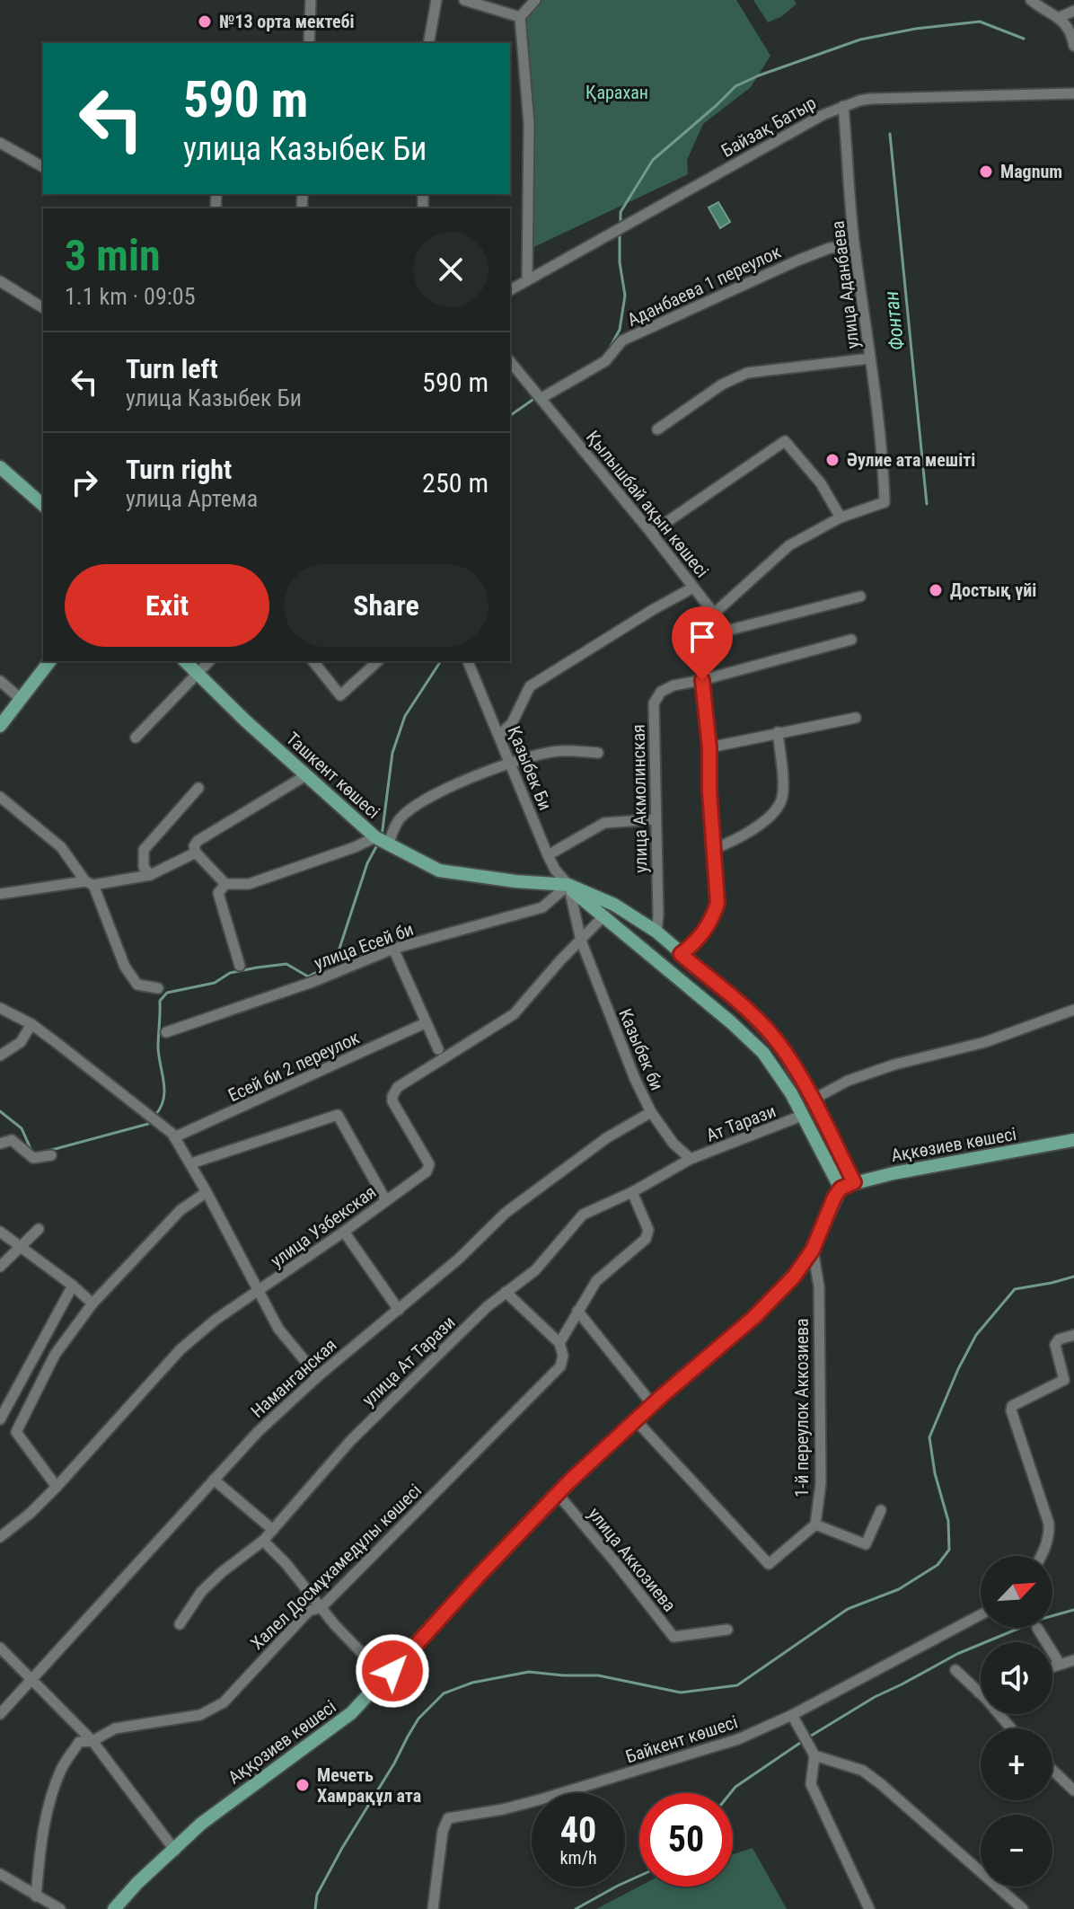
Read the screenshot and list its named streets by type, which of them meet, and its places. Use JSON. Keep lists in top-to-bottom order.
{
  "streets": {
    "main road": ["Ташкент көшесі", "Ақкөзиев көшесі", "Аққозиев көшесі"],
    "street": [
      "Байзақ Батыр",
      "улица Аданбаева",
      "Аданбаева 1 переулок",
      "Қылышбай ақын көшесі",
      "Қазыбек Би",
      "улица Акмолинская",
      "улица Есей би",
      "Казыбек би",
      "Есей би 2 переулок",
      "Ат Тарази",
      "улица Узбекская",
      "улица Ат Тарази",
      "Наманганская",
      "1-й переулок Аккозиева",
      "улица Аккозиева",
      "Халел Досмұхамедұлы көшесі",
      "Байкент көшесі"
    ]
  },
  "crossings": [
    ["Байзақ Батыр", "улица Аданбаева"],
    ["улица Аданбаева", "Аданбаева 1 переулок"],
    ["Аданбаева 1 переулок", "Қылышбай ақын көшесі"],
    ["Қазыбек Би", "Ташкент көшесі"],
    ["Қазыбек Би", "улица Есей би"],
    ["Қазыбек Би", "Казыбек би"],
    ["Ташкент көшесі", "улица Акмолинская"],
    ["Ташкент көшесі", "улица Есей би"],
    ["Ташкент көшесі", "Казыбек би"],
    ["Ташкент көшесі", "Ақкөзиев көшесі"],
    ["улица Есей би", "Казыбек би"],
    ["Казыбек би", "Ат Тарази"],
    ["Казыбек би", "улица Узбекская"],
    ["Казыбек би", "улица Ат Тарази"],
    ["Казыбек би", "Наманганская"],
    ["Ат Тарази", "улица Ат Тарази"],
    ["Ақкөзиев көшесі", "Аққозиев көшесі"],
    ["улица Ат Тарази", "Халел Досмұхамедұлы көшесі"],
    ["1-й переулок Аккозиева", "Аққозиев көшесі"],
    ["улица Аккозиева", "Аққозиев көшесі"]
  ],
  "water": ["Фонтан"],
  "parks": ["Қарахан"],
  "places": [
    "№13 орта мектебі",
    "Magnum",
    "Әулие ата мешіті",
    "Достық үйі",
    "Мечеть Хамрақұл ата"
  ],
  "north": "top right",
  "page": {
    "turn": ["590 m", "улица Казыбек Би"],
    "heading": ["3 min", "1.1 km · 09:05"],
    "list": [
      {
        "name": "Turn left",
        "note": "улица Казыбек Би",
        "value": "590 m"
      },
      {
        "name": "Turn right",
        "note": "улица Артема",
        "value": "250 m"
      }
    ],
    "buttons": ["Exit", "Share"],
    "map_buttons": ["+", "−"],
    "speed": "40 km/h",
    "limit": "50"
  }
}
